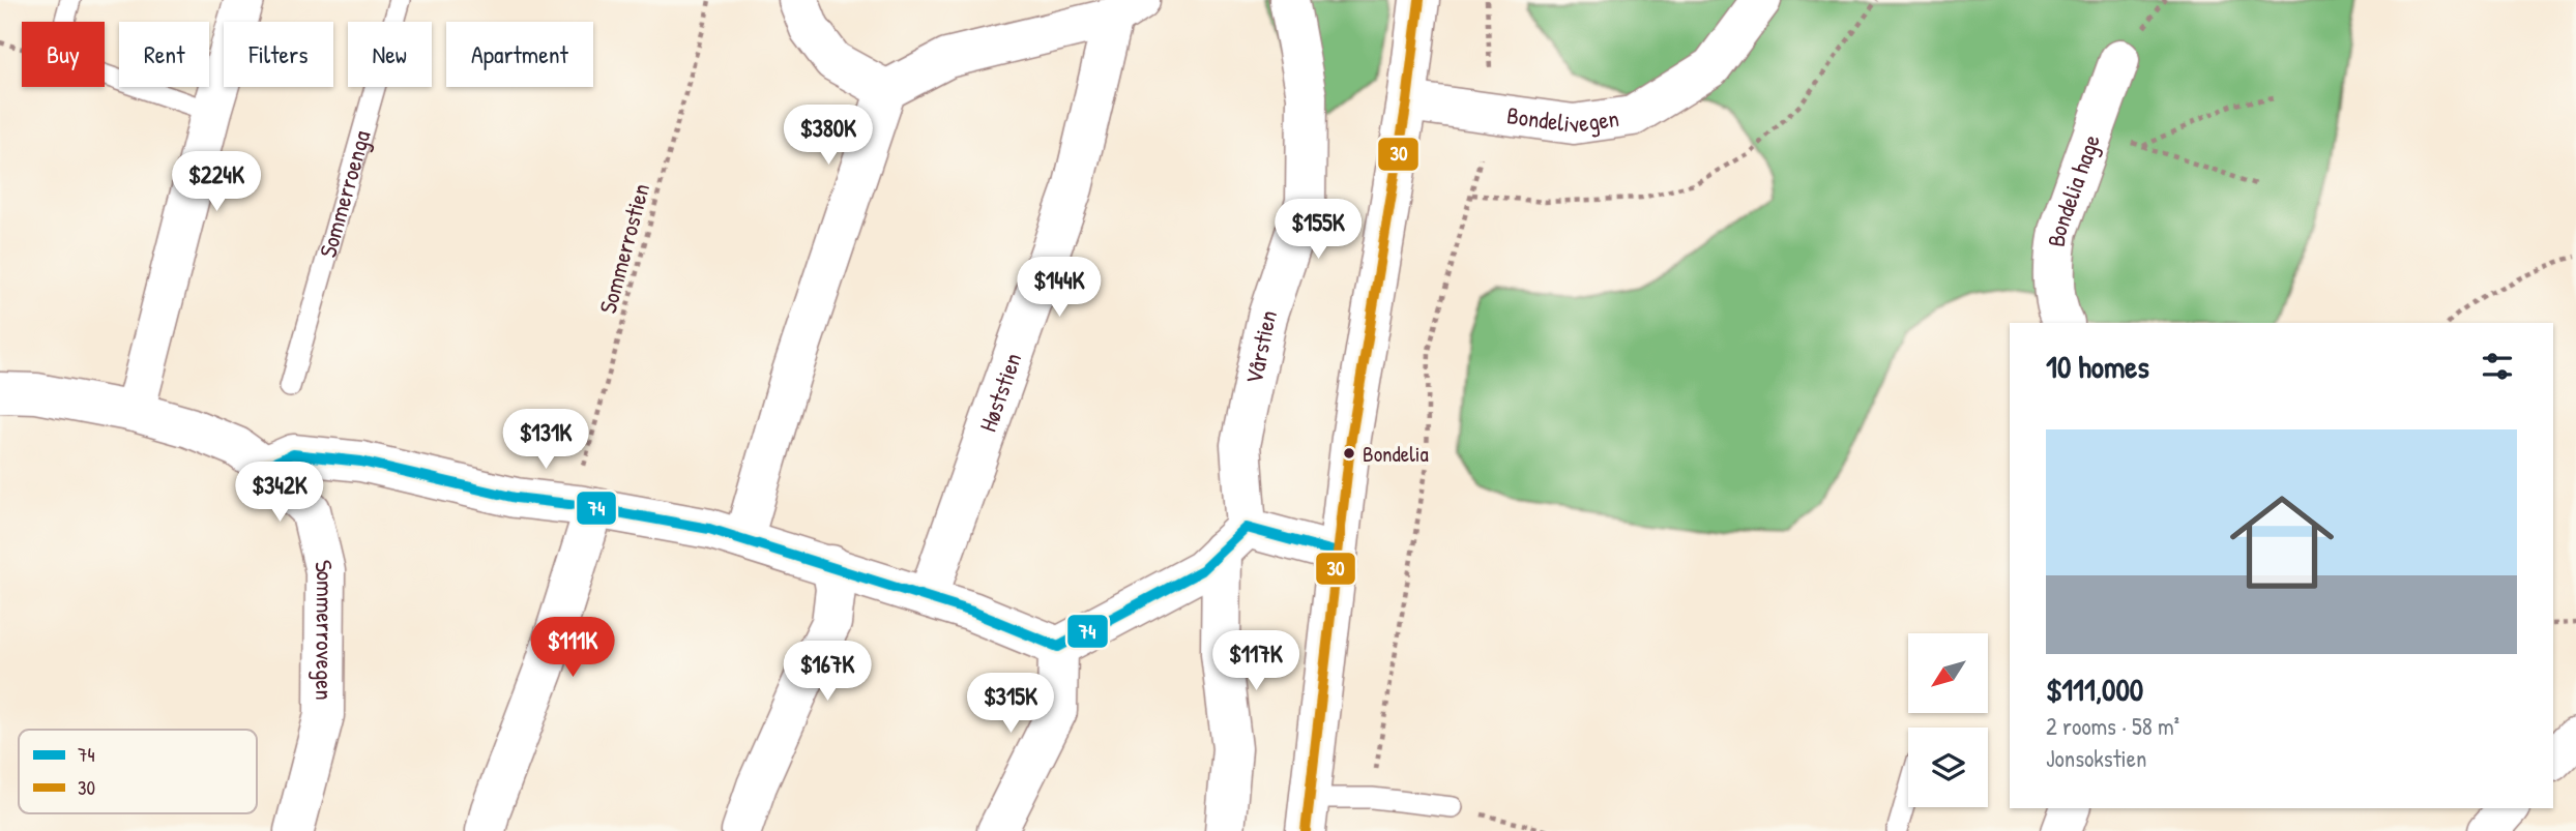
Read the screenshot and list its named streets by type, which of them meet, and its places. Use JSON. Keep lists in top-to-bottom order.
{
  "streets": {
    "street": [
      "Bondelivegen",
      "Bondelia hage",
      "Vårstien",
      "Høststien",
      "Sommerrovegen"
    ],
    "lane": ["Sommerroenga"],
    "path": ["Sommerrostien"]
  },
  "places": ["Bondelia"],
  "lines": ["transit line 30", "transit line 74"],
  "legend": ["74", "30"],
  "north": "bottom left",
  "page": {
    "chip": [
      "Buy",
      "Rent",
      "Filters",
      "New",
      "Apartment"
    ],
    "price": [
      "$380K",
      "$224K",
      "$155K",
      "$144K",
      "$131K",
      "$342K",
      "$111K",
      "$117K",
      "$167K",
      "$315K"
    ],
    "heading": "10 homes",
    "list": [
      {
        "name": "$111,000",
        "note": "2 rooms · 58 m² · Jonsokstien"
      }
    ]
  }
}
